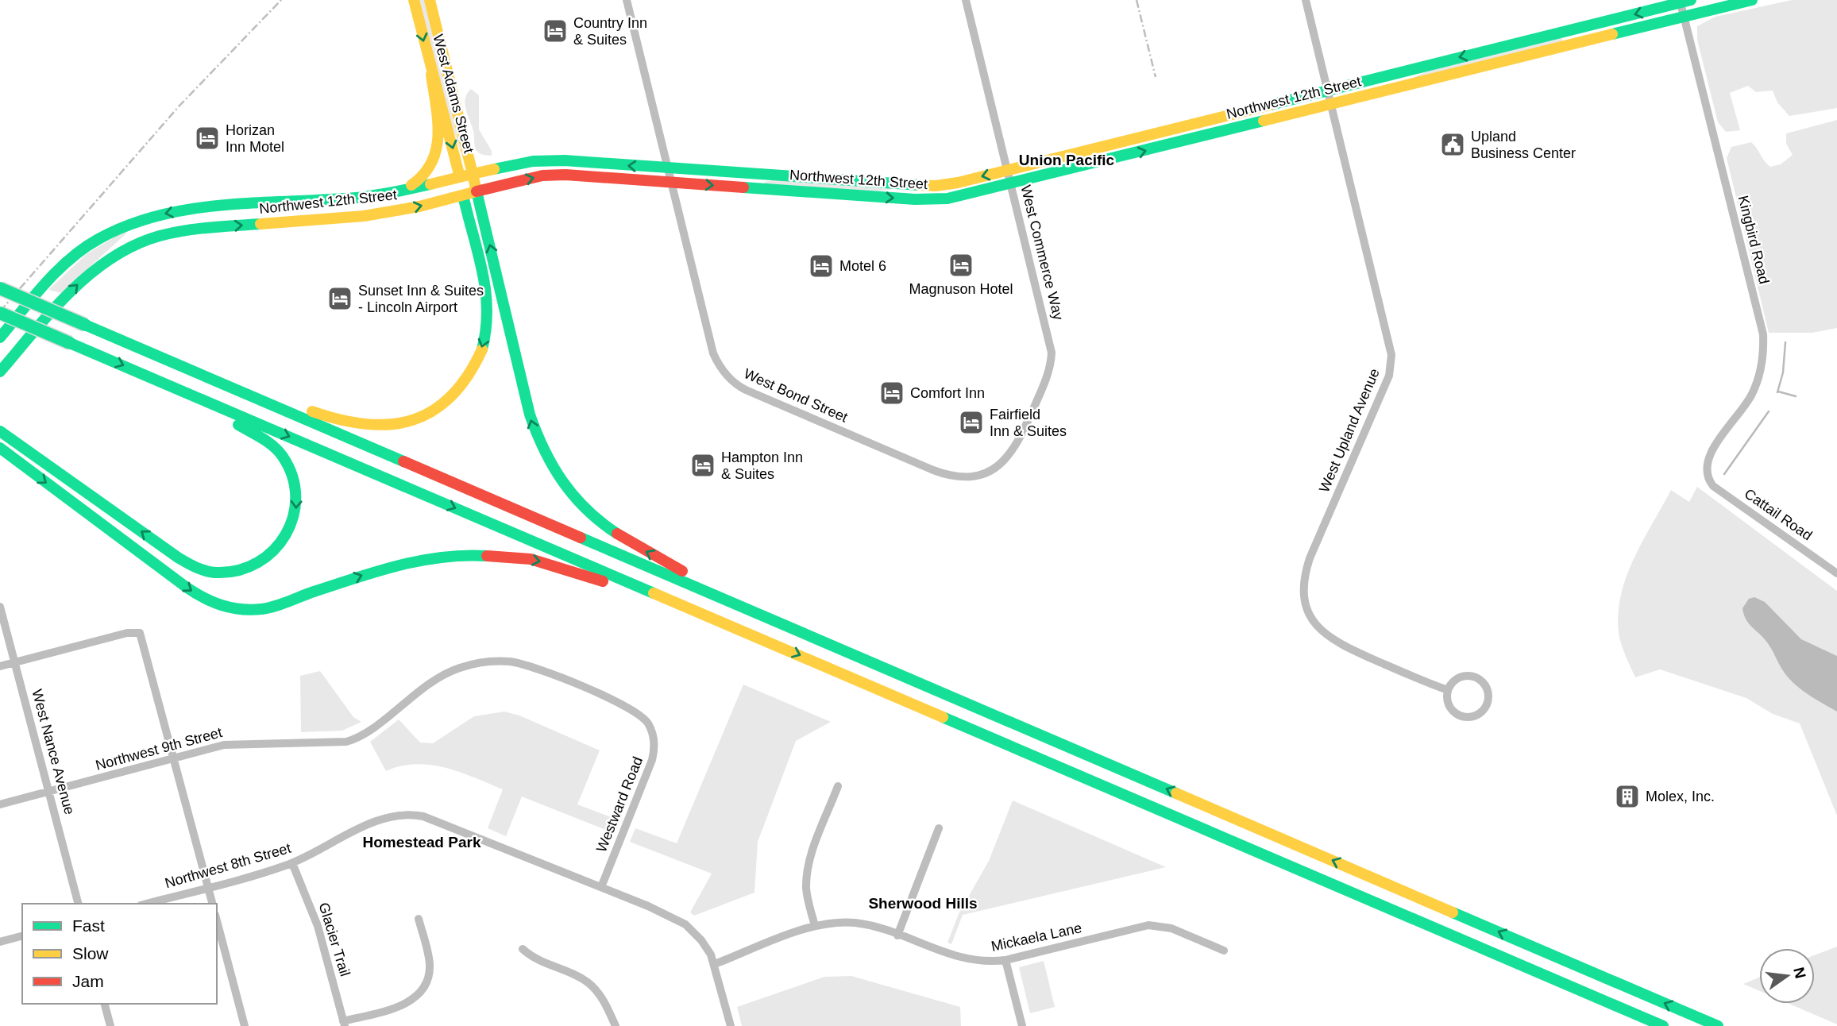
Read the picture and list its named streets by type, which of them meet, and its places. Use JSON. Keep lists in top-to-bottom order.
{
  "streets": {
    "main road": ["West Adams Street", "Northwest 12th Street"],
    "street": [
      "Kingbird Road",
      "West Commerce Way",
      "West Bond Street",
      "West Upland Avenue",
      "Cattail Road",
      "Northwest 9th Street",
      "West Nance Avenue",
      "Westward Road",
      "Northwest 8th Street",
      "Mickaela Lane",
      "Glacier Trail"
    ]
  },
  "crossings": [
    ["West Adams Street", "Northwest 12th Street"],
    ["Northwest 12th Street", "Kingbird Road"],
    ["Northwest 12th Street", "West Commerce Way"],
    ["Northwest 12th Street", "West Bond Street"],
    ["Northwest 12th Street", "West Upland Avenue"],
    ["Kingbird Road", "Cattail Road"],
    ["West Commerce Way", "West Bond Street"],
    ["Northwest 9th Street", "West Nance Avenue"],
    ["Northwest 9th Street", "Westward Road"],
    ["Westward Road", "Northwest 8th Street"],
    ["Northwest 8th Street", "Mickaela Lane"],
    ["Northwest 8th Street", "Glacier Trail"]
  ],
  "districts": ["Union Pacific", "Homestead Park", "Sherwood Hills"],
  "places": {
    "hotel": [
      "Country Inn & Suites",
      "Horizan Inn Motel",
      "Magnuson Hotel",
      "Motel 6",
      "Sunset Inn & Suites - Lincoln Airport",
      "Comfort Inn",
      "Fairfield Inn & Suites",
      "Hampton Inn & Suites"
    ],
    "public building": ["Upland Business Center"],
    "building": ["Molex, Inc."]
  },
  "legend": ["Fast", "Slow", "Jam"],
  "north": "right"
}
